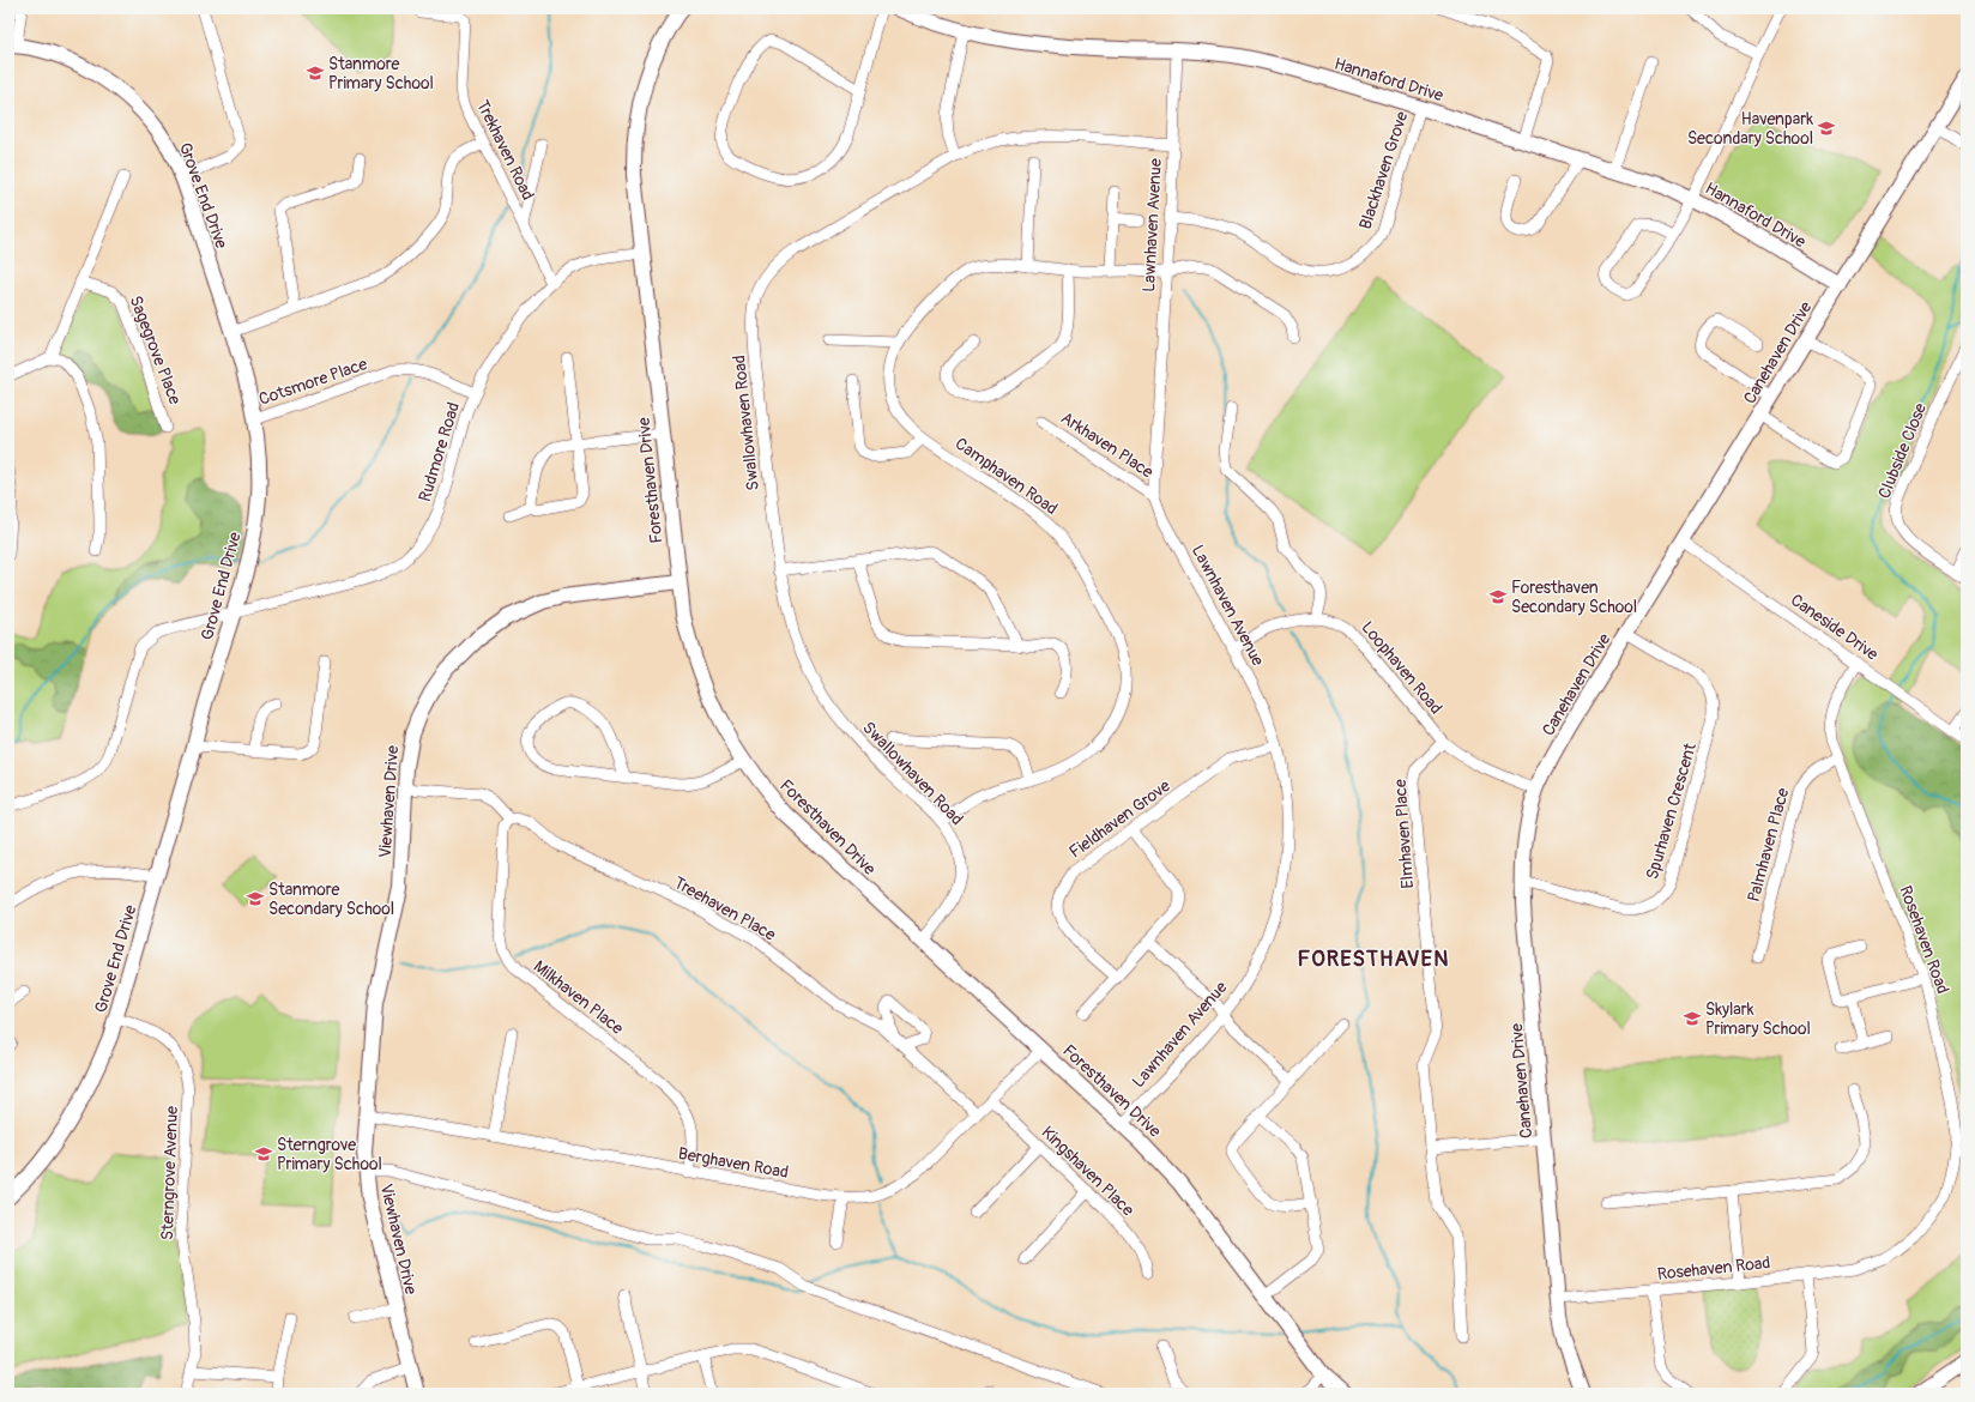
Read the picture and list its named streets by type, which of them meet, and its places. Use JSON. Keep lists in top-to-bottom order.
{
  "streets": {
    "street": [
      "Hannaford Drive",
      "Trekhaven Road",
      "Blackhaven Grove",
      "Grove End Drive",
      "Lawnhaven Avenue",
      "Sagegrove Place",
      "Canehaven Drive",
      "Cotsmore Place",
      "Swallowhaven Road",
      "Arkhaven Place",
      "Clubside Close",
      "Rudmore Road",
      "Camphaven Road",
      "Foresthaven Drive",
      "Caneside Drive",
      "Loophaven Road",
      "Viewhaven Drive",
      "Spurhaven Crescent",
      "Fieldhaven Grove",
      "Elmhaven Place",
      "Palmhaven Place",
      "Treehaven Place",
      "Rosehaven Road",
      "Milkhaven Place",
      "Berghaven Road",
      "Kingshaven Place",
      "Sterngrove Avenue"
    ]
  },
  "crossings": [
    ["Hannaford Drive", "Blackhaven Grove"],
    ["Hannaford Drive", "Lawnhaven Avenue"],
    ["Hannaford Drive", "Canehaven Drive"],
    ["Trekhaven Road", "Rudmore Road"],
    ["Blackhaven Grove", "Lawnhaven Avenue"],
    ["Grove End Drive", "Cotsmore Place"],
    ["Grove End Drive", "Rudmore Road"],
    ["Grove End Drive", "Sterngrove Avenue"],
    ["Lawnhaven Avenue", "Swallowhaven Road"],
    ["Lawnhaven Avenue", "Arkhaven Place"],
    ["Lawnhaven Avenue", "Camphaven Road"],
    ["Lawnhaven Avenue", "Foresthaven Drive"],
    ["Lawnhaven Avenue", "Loophaven Road"],
    ["Lawnhaven Avenue", "Fieldhaven Grove"],
    ["Canehaven Drive", "Caneside Drive"],
    ["Canehaven Drive", "Loophaven Road"],
    ["Canehaven Drive", "Spurhaven Crescent"],
    ["Canehaven Drive", "Rosehaven Road"],
    ["Cotsmore Place", "Rudmore Road"],
    ["Swallowhaven Road", "Camphaven Road"],
    ["Swallowhaven Road", "Foresthaven Drive"],
    ["Rudmore Road", "Foresthaven Drive"],
    ["Foresthaven Drive", "Viewhaven Drive"],
    ["Foresthaven Drive", "Berghaven Road"],
    ["Caneside Drive", "Rosehaven Road"],
    ["Loophaven Road", "Elmhaven Place"],
    ["Viewhaven Drive", "Berghaven Road"],
    ["Palmhaven Place", "Rosehaven Road"],
    ["Treehaven Place", "Milkhaven Place"],
    ["Treehaven Place", "Berghaven Road"],
    ["Milkhaven Place", "Berghaven Road"],
    ["Berghaven Road", "Kingshaven Place"]
  ],
  "districts": ["FORESTHAVEN"],
  "places": {
    "school or university": [
      "Stanmore Primary School",
      "Havenpark Secondary School",
      "Foresthaven Secondary School",
      "Stanmore Secondary School",
      "Skylark Primary School",
      "Sterngrove Primary School"
    ]
  }
}
